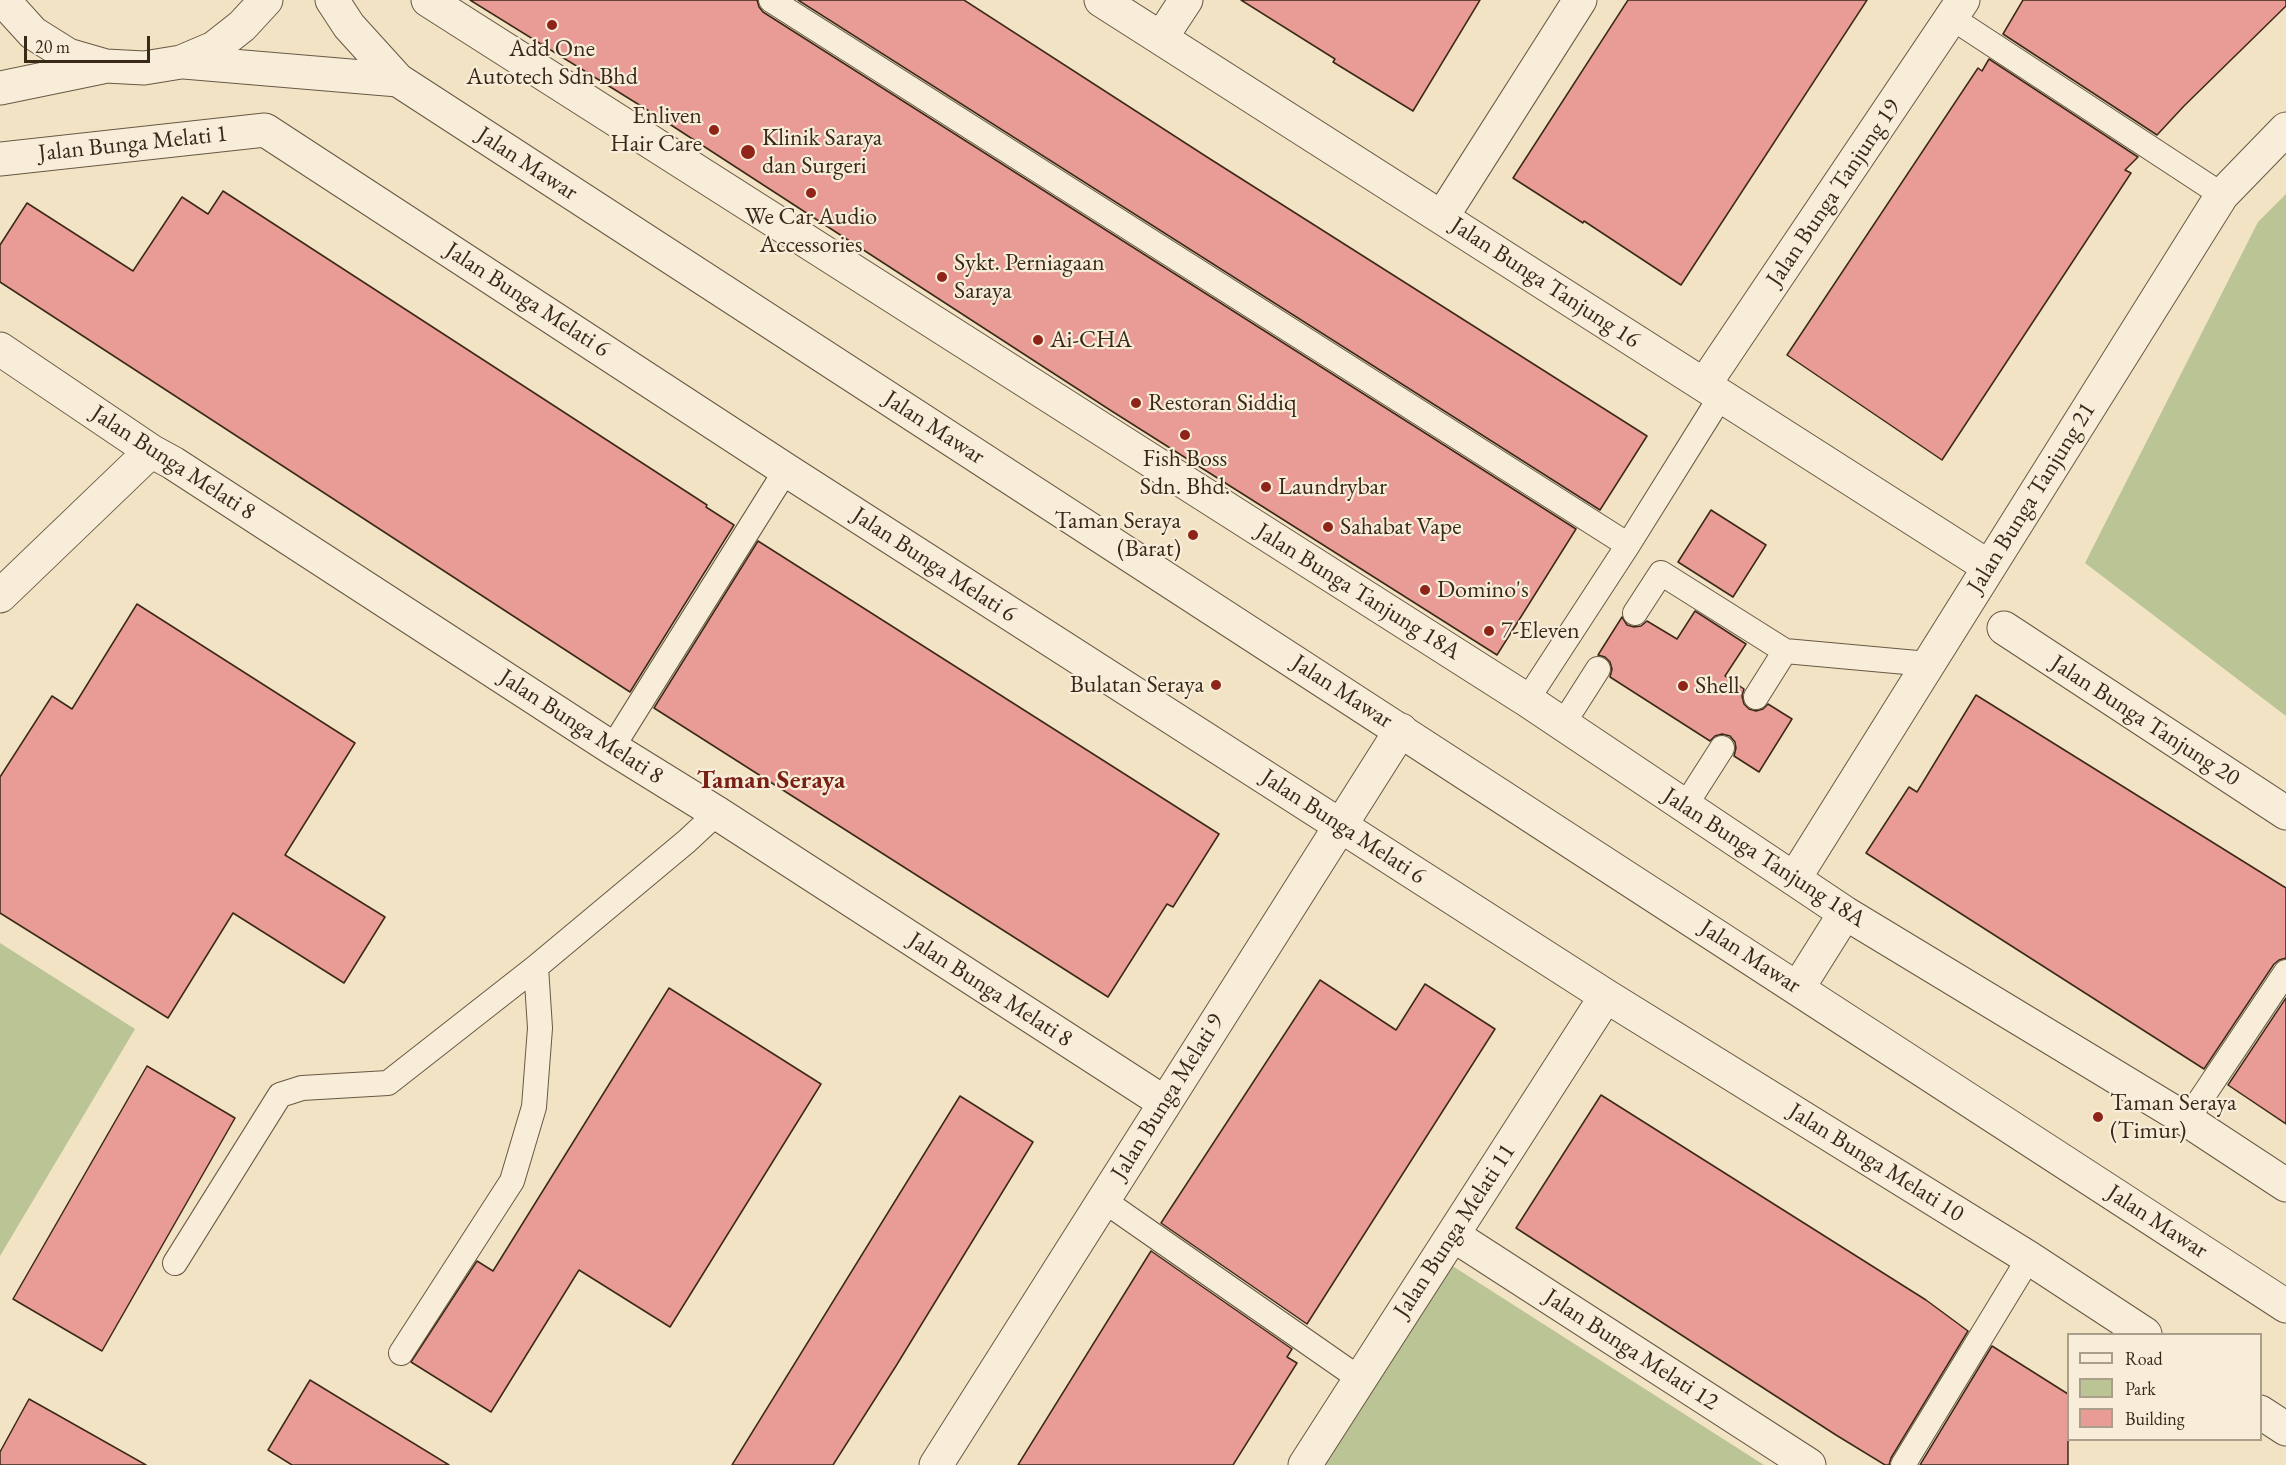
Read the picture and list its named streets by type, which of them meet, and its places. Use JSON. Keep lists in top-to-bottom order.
{
  "streets": {
    "street": [
      "Jalan Bunga Melati 1",
      "Jalan Mawar",
      "Jalan Bunga Tanjung 19",
      "Jalan Bunga Tanjung 16",
      "Jalan Bunga Melati 6",
      "Jalan Bunga Melati 8",
      "Jalan Bunga Tanjung 21",
      "Jalan Bunga Tanjung 18A",
      "Jalan Bunga Tanjung 20",
      "Jalan Bunga Melati 9",
      "Jalan Bunga Melati 10",
      "Jalan Bunga Melati 11",
      "Jalan Bunga Melati 12"
    ]
  },
  "crossings": [
    ["Jalan Bunga Melati 1", "Jalan Bunga Melati 6"],
    ["Jalan Mawar", "Jalan Bunga Melati 9"],
    ["Jalan Bunga Tanjung 19", "Jalan Bunga Tanjung 16"],
    ["Jalan Bunga Tanjung 16", "Jalan Bunga Tanjung 21"],
    ["Jalan Bunga Melati 6", "Jalan Bunga Melati 9"],
    ["Jalan Bunga Melati 6", "Jalan Bunga Melati 10"],
    ["Jalan Bunga Melati 6", "Jalan Bunga Melati 11"],
    ["Jalan Bunga Melati 8", "Jalan Bunga Melati 9"],
    ["Jalan Bunga Tanjung 21", "Jalan Bunga Tanjung 18A"],
    ["Jalan Bunga Melati 10", "Jalan Bunga Melati 11"],
    ["Jalan Bunga Melati 11", "Jalan Bunga Melati 12"]
  ],
  "districts": ["Taman Seraya"],
  "places": [
    "Add One Autotech Sdn Bhd",
    "Enliven Hair Care",
    "Klinik Saraya dan Surgeri",
    "We Car Audio Accessories",
    "Sykt. Perniagaan Saraya",
    "Ai-CHA",
    "Restoran Siddiq",
    "Fish Boss Sdn. Bhd.",
    "Laundrybar",
    "Sahabat Vape",
    "Taman Seraya (Barat)",
    "Domino's",
    "7-Eleven",
    "Bulatan Seraya",
    "Shell",
    "Taman Seraya (Timur)"
  ],
  "legend": ["Road", "Park", "Building"],
  "scale_bar": "20 m"
}
